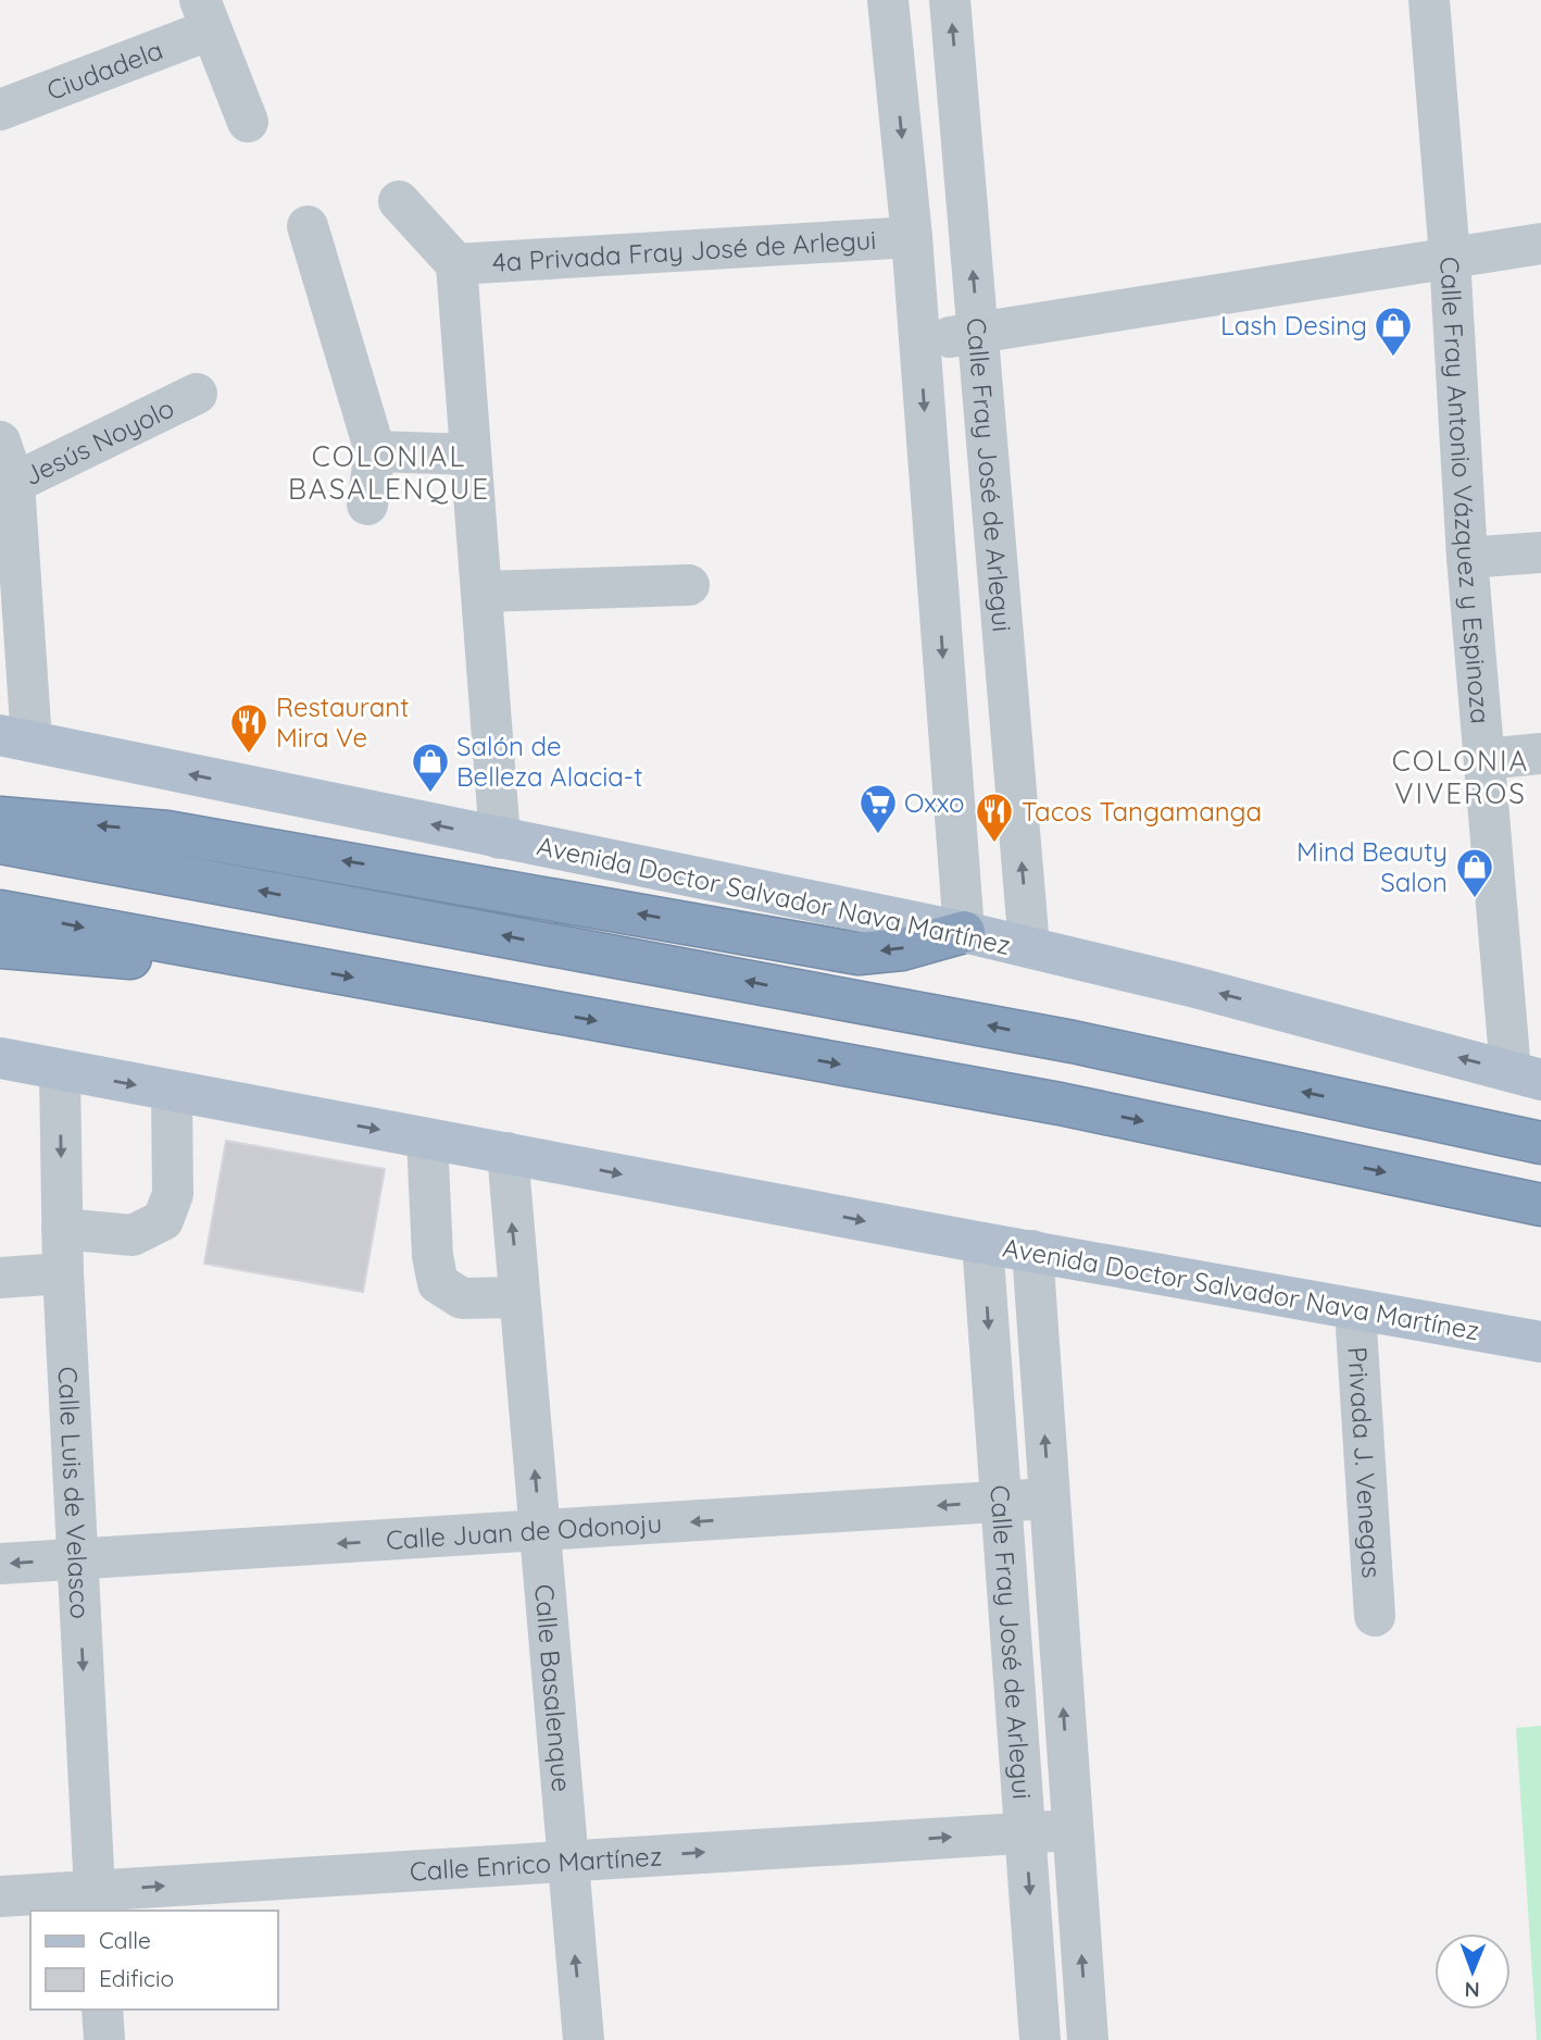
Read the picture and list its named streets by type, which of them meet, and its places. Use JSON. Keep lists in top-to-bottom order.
{
  "streets": {
    "main road": ["Avenida Doctor Salvador Nava Martínez"],
    "street": [
      "Ciudadela",
      "4a Privada Fray José de Arlegui",
      "Jesús Noyolo",
      "Calle Fray José de Arlegui",
      "Calle Fray Antonio Vázquez y Espinoza",
      "Privada J. Venegas",
      "Calle Luis de Velasco",
      "Calle Juan de Odonoju",
      "Calle Basalenque",
      "Calle Enrico Martínez"
    ]
  },
  "crossings": [
    ["Calle Fray José de Arlegui", "Avenida Doctor Salvador Nava Martínez"],
    ["Calle Fray José de Arlegui", "Calle Juan de Odonoju"],
    ["Calle Fray José de Arlegui", "Calle Enrico Martínez"],
    ["Calle Fray Antonio Vázquez y Espinoza", "Avenida Doctor Salvador Nava Martínez"],
    ["Avenida Doctor Salvador Nava Martínez", "Privada J. Venegas"],
    ["Avenida Doctor Salvador Nava Martínez", "Calle Luis de Velasco"],
    ["Avenida Doctor Salvador Nava Martínez", "Calle Basalenque"],
    ["Calle Luis de Velasco", "Calle Juan de Odonoju"],
    ["Calle Luis de Velasco", "Calle Enrico Martínez"],
    ["Calle Juan de Odonoju", "Calle Basalenque"],
    ["Calle Basalenque", "Calle Enrico Martínez"]
  ],
  "one_way": [
    "Calle Luis de Velasco",
    "Calle Juan de Odonoju",
    "Calle Basalenque",
    "Calle Enrico Martínez"
  ],
  "districts": ["COLONIAL BASALENQUE", "COLONIA VIVEROS"],
  "places": {
    "shop": ["Lash Desing", "Salón de Belleza Alacia-t", "Mind Beauty Salon"],
    "restaurant": ["Restaurant Mira Ve", "Tacos Tangamanga"],
    "supermarket": ["Oxxo"]
  },
  "legend": ["Calle", "Edificio"],
  "north": "bottom"
}
